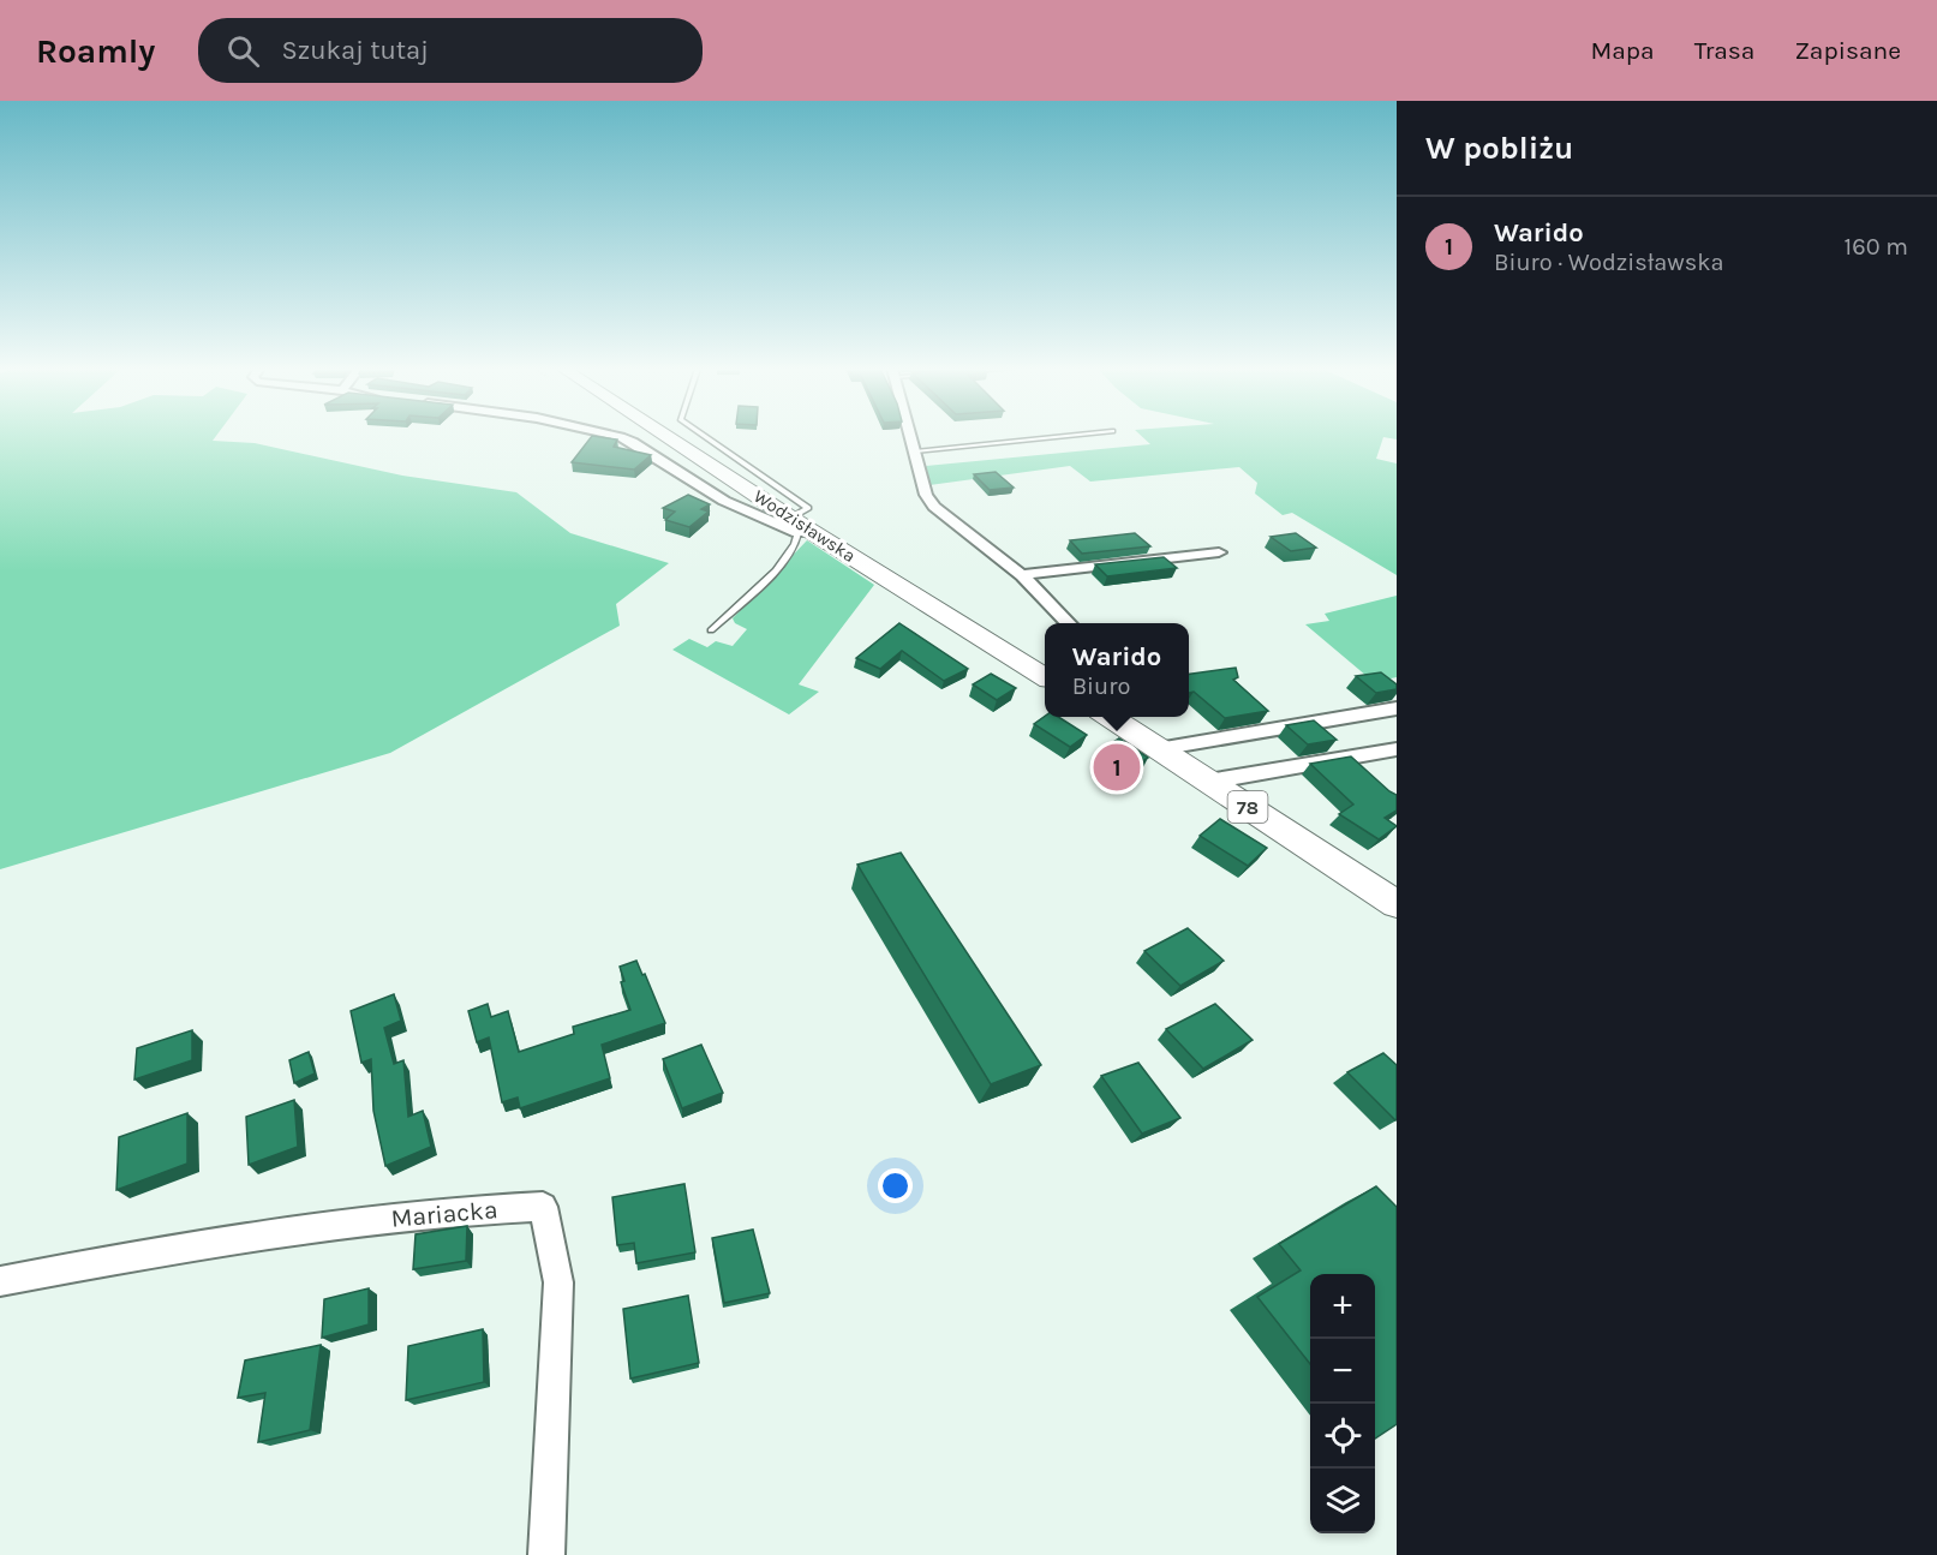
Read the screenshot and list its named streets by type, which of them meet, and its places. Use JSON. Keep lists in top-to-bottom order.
{
  "streets": {
    "main road": ["Wodzisławska", "78"],
    "street": ["Mariacka"]
  },
  "page": {
    "header": "Roamly",
    "search": "Szukaj tutaj",
    "nav": ["Mapa", "Trasa", "Zapisane"],
    "heading": "W pobliżu",
    "list": [
      {
        "mark": "1",
        "name": "Warido",
        "note": "Biuro · Wodzisławska",
        "value": "160 m"
      }
    ],
    "popup": ["Warido", "Biuro"],
    "pins": "1",
    "map_buttons": ["+", "−"]
  }
}
